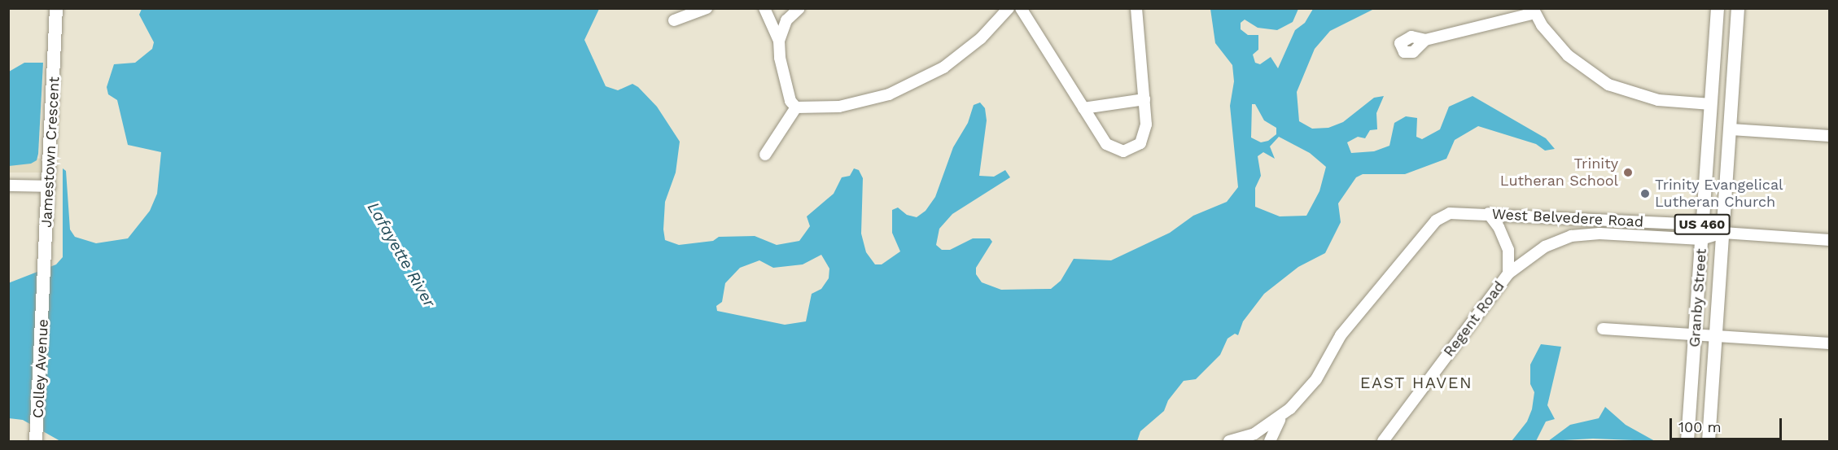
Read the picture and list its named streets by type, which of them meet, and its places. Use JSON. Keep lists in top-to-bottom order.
{
  "streets": {
    "main road": [
      "Jamestown Crescent",
      "US 460",
      "Granby Street",
      "Colley Avenue"
    ],
    "street": ["West Belvedere Road", "Regent Road"]
  },
  "crossings": [
    ["Jamestown Crescent", "Colley Avenue"],
    ["West Belvedere Road", "Granby Street"],
    ["West Belvedere Road", "Regent Road"]
  ],
  "districts": ["EAST HAVEN"],
  "water": ["Lafayette River"],
  "places": ["Trinity Lutheran School", "Trinity Evangelical Lutheran Church"],
  "scale_bar": "100 m"
}
